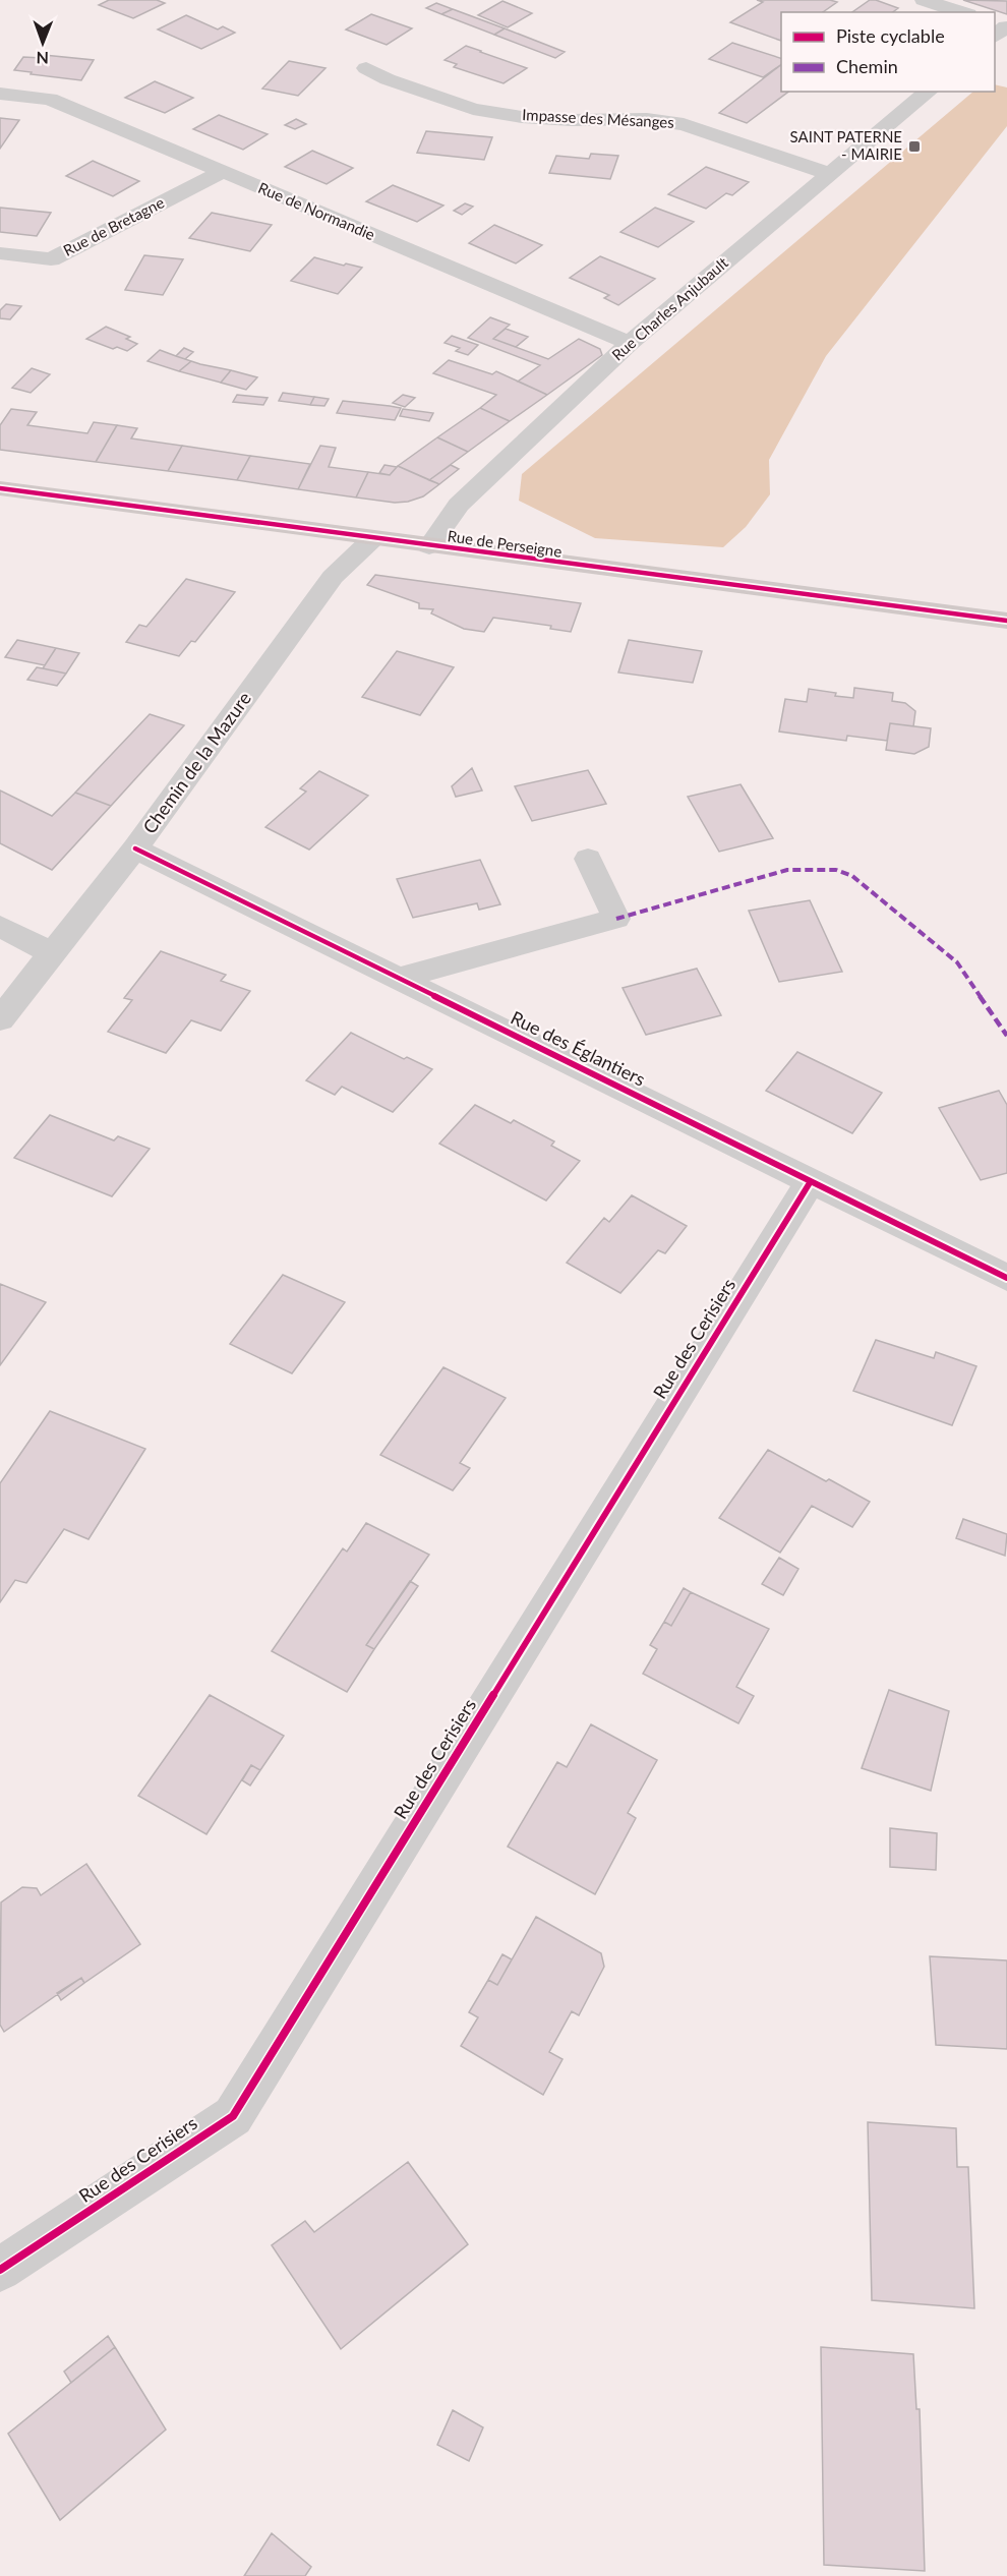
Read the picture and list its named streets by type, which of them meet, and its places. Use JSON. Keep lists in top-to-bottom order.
{
  "streets": {
    "main road": ["Rue de Perseigne"],
    "street": [
      "Impasse des Mésanges",
      "Rue de Normandie",
      "Rue de Bretagne",
      "Rue Charles Anjubault",
      "Chemin de la Mazure",
      "Rue des Églantiers",
      "Rue des Cerisiers"
    ]
  },
  "crossings": [
    ["Impasse des Mésanges", "Rue Charles Anjubault"],
    ["Rue de Normandie", "Rue de Bretagne"],
    ["Rue de Normandie", "Rue Charles Anjubault"],
    ["Rue Charles Anjubault", "Rue de Perseigne"],
    ["Rue de Perseigne", "Chemin de la Mazure"],
    ["Chemin de la Mazure", "Rue des Églantiers"],
    ["Rue des Églantiers", "Rue des Cerisiers"]
  ],
  "places": {
    "transit": ["SAINT PATERNE - MAIRIE"]
  },
  "legend": ["Piste cyclable", "Chemin"],
  "north": "bottom"
}
